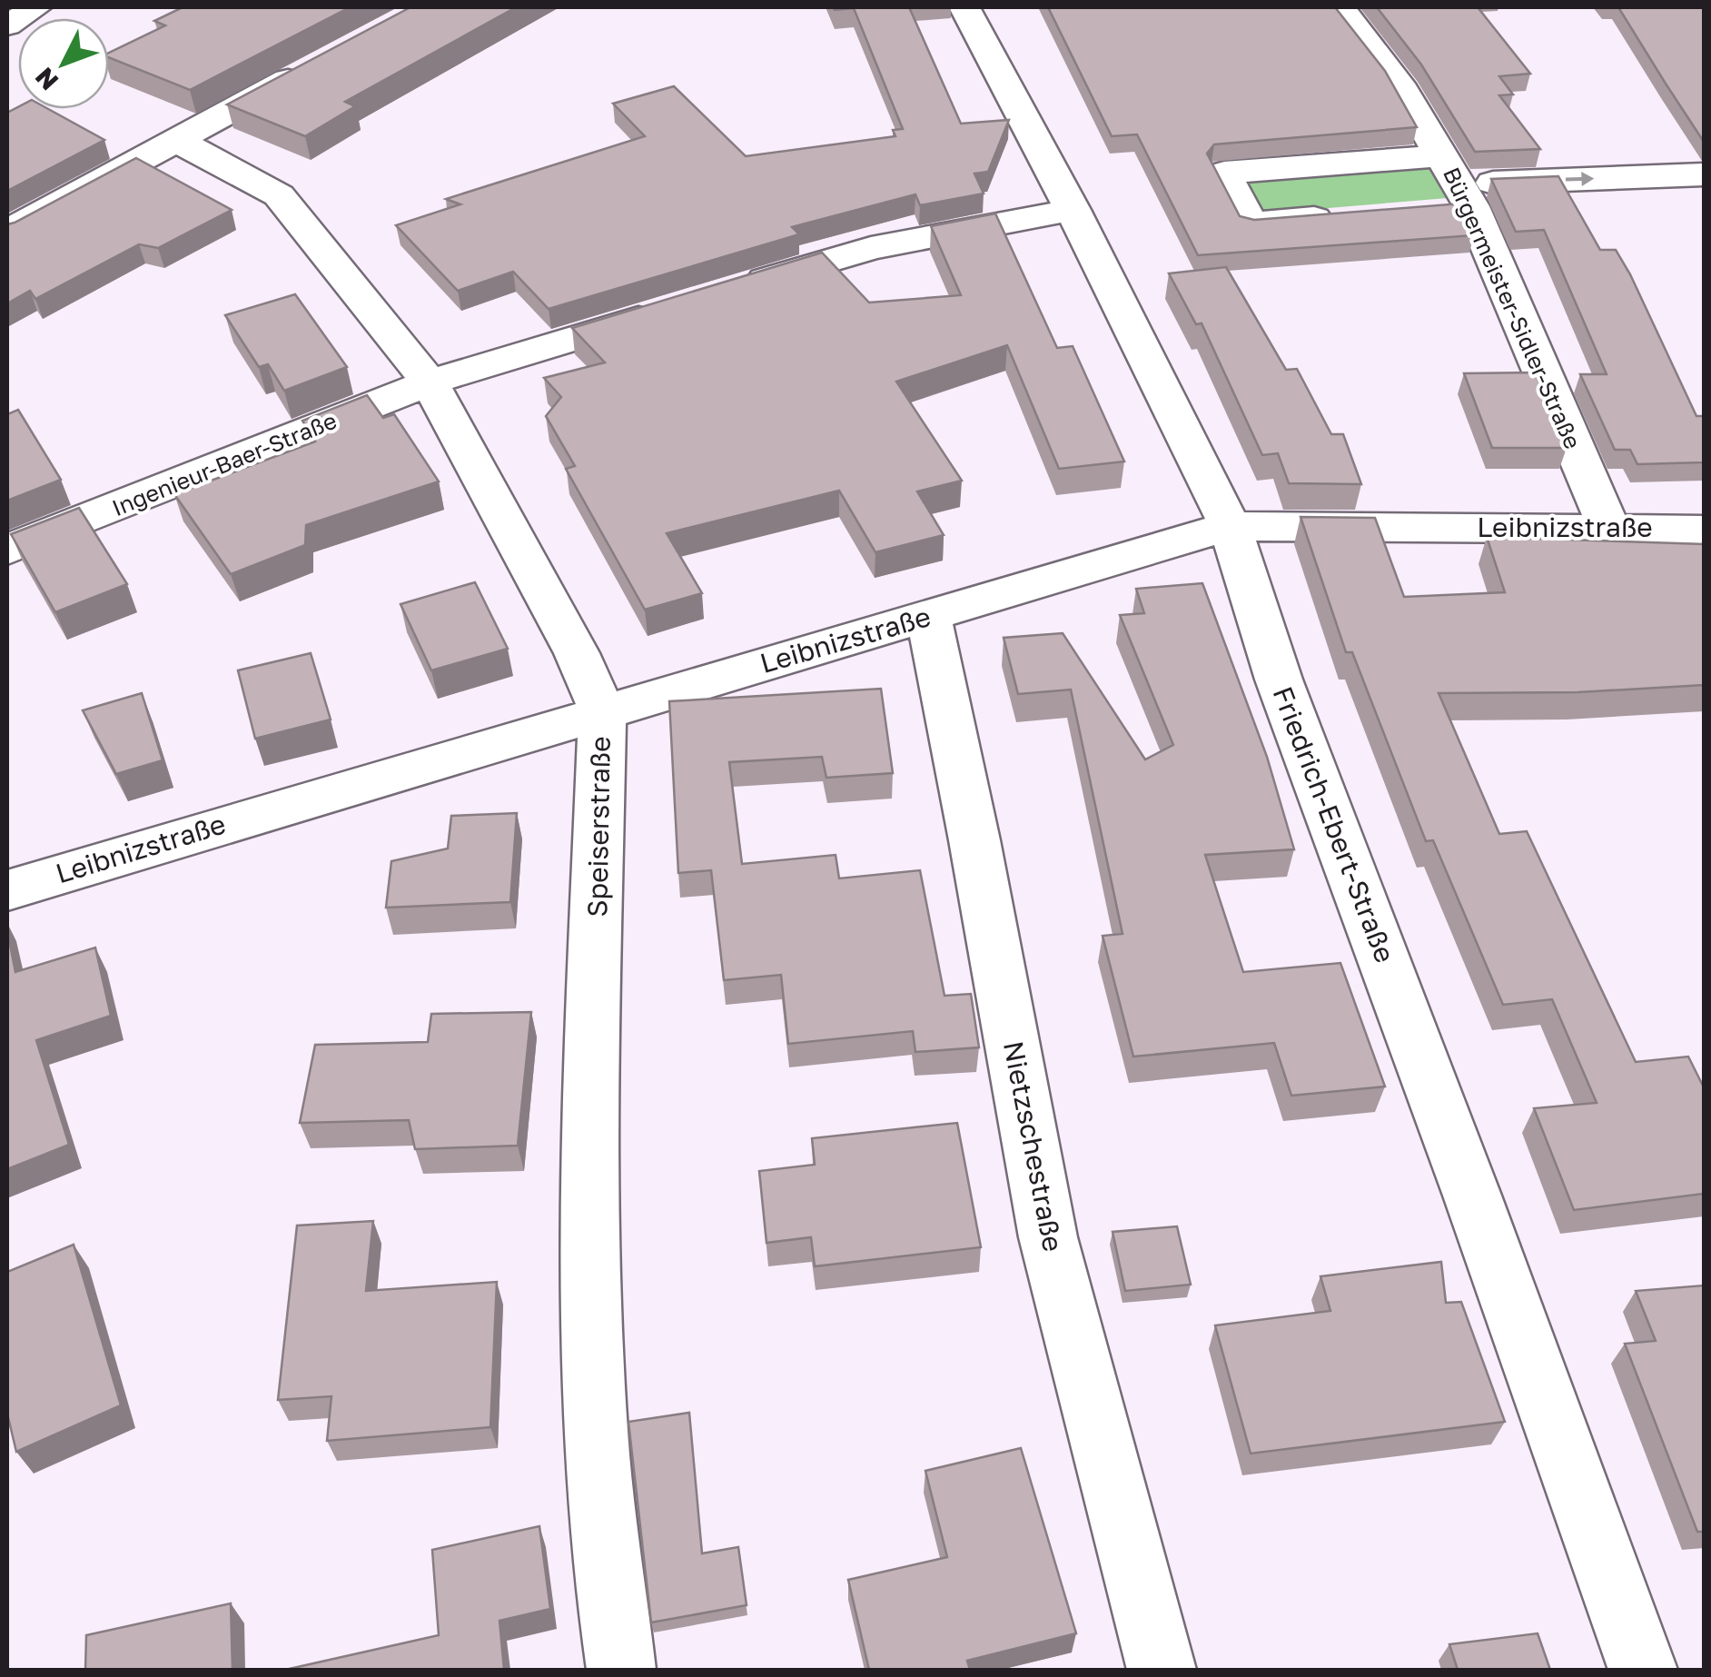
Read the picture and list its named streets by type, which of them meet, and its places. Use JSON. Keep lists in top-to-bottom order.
{
  "streets": {
    "street": [
      "Bürgermeister-Sidler-Straße",
      "Ingenieur-Baer-Straße",
      "Leibnizstraße",
      "Friedrich-Ebert-Straße",
      "Speiserstraße",
      "Nietzschestraße"
    ]
  },
  "crossings": [
    ["Bürgermeister-Sidler-Straße", "Leibnizstraße"],
    ["Ingenieur-Baer-Straße", "Speiserstraße"],
    ["Leibnizstraße", "Friedrich-Ebert-Straße"],
    ["Leibnizstraße", "Speiserstraße"],
    ["Leibnizstraße", "Nietzschestraße"]
  ],
  "north": "bottom left"
}
